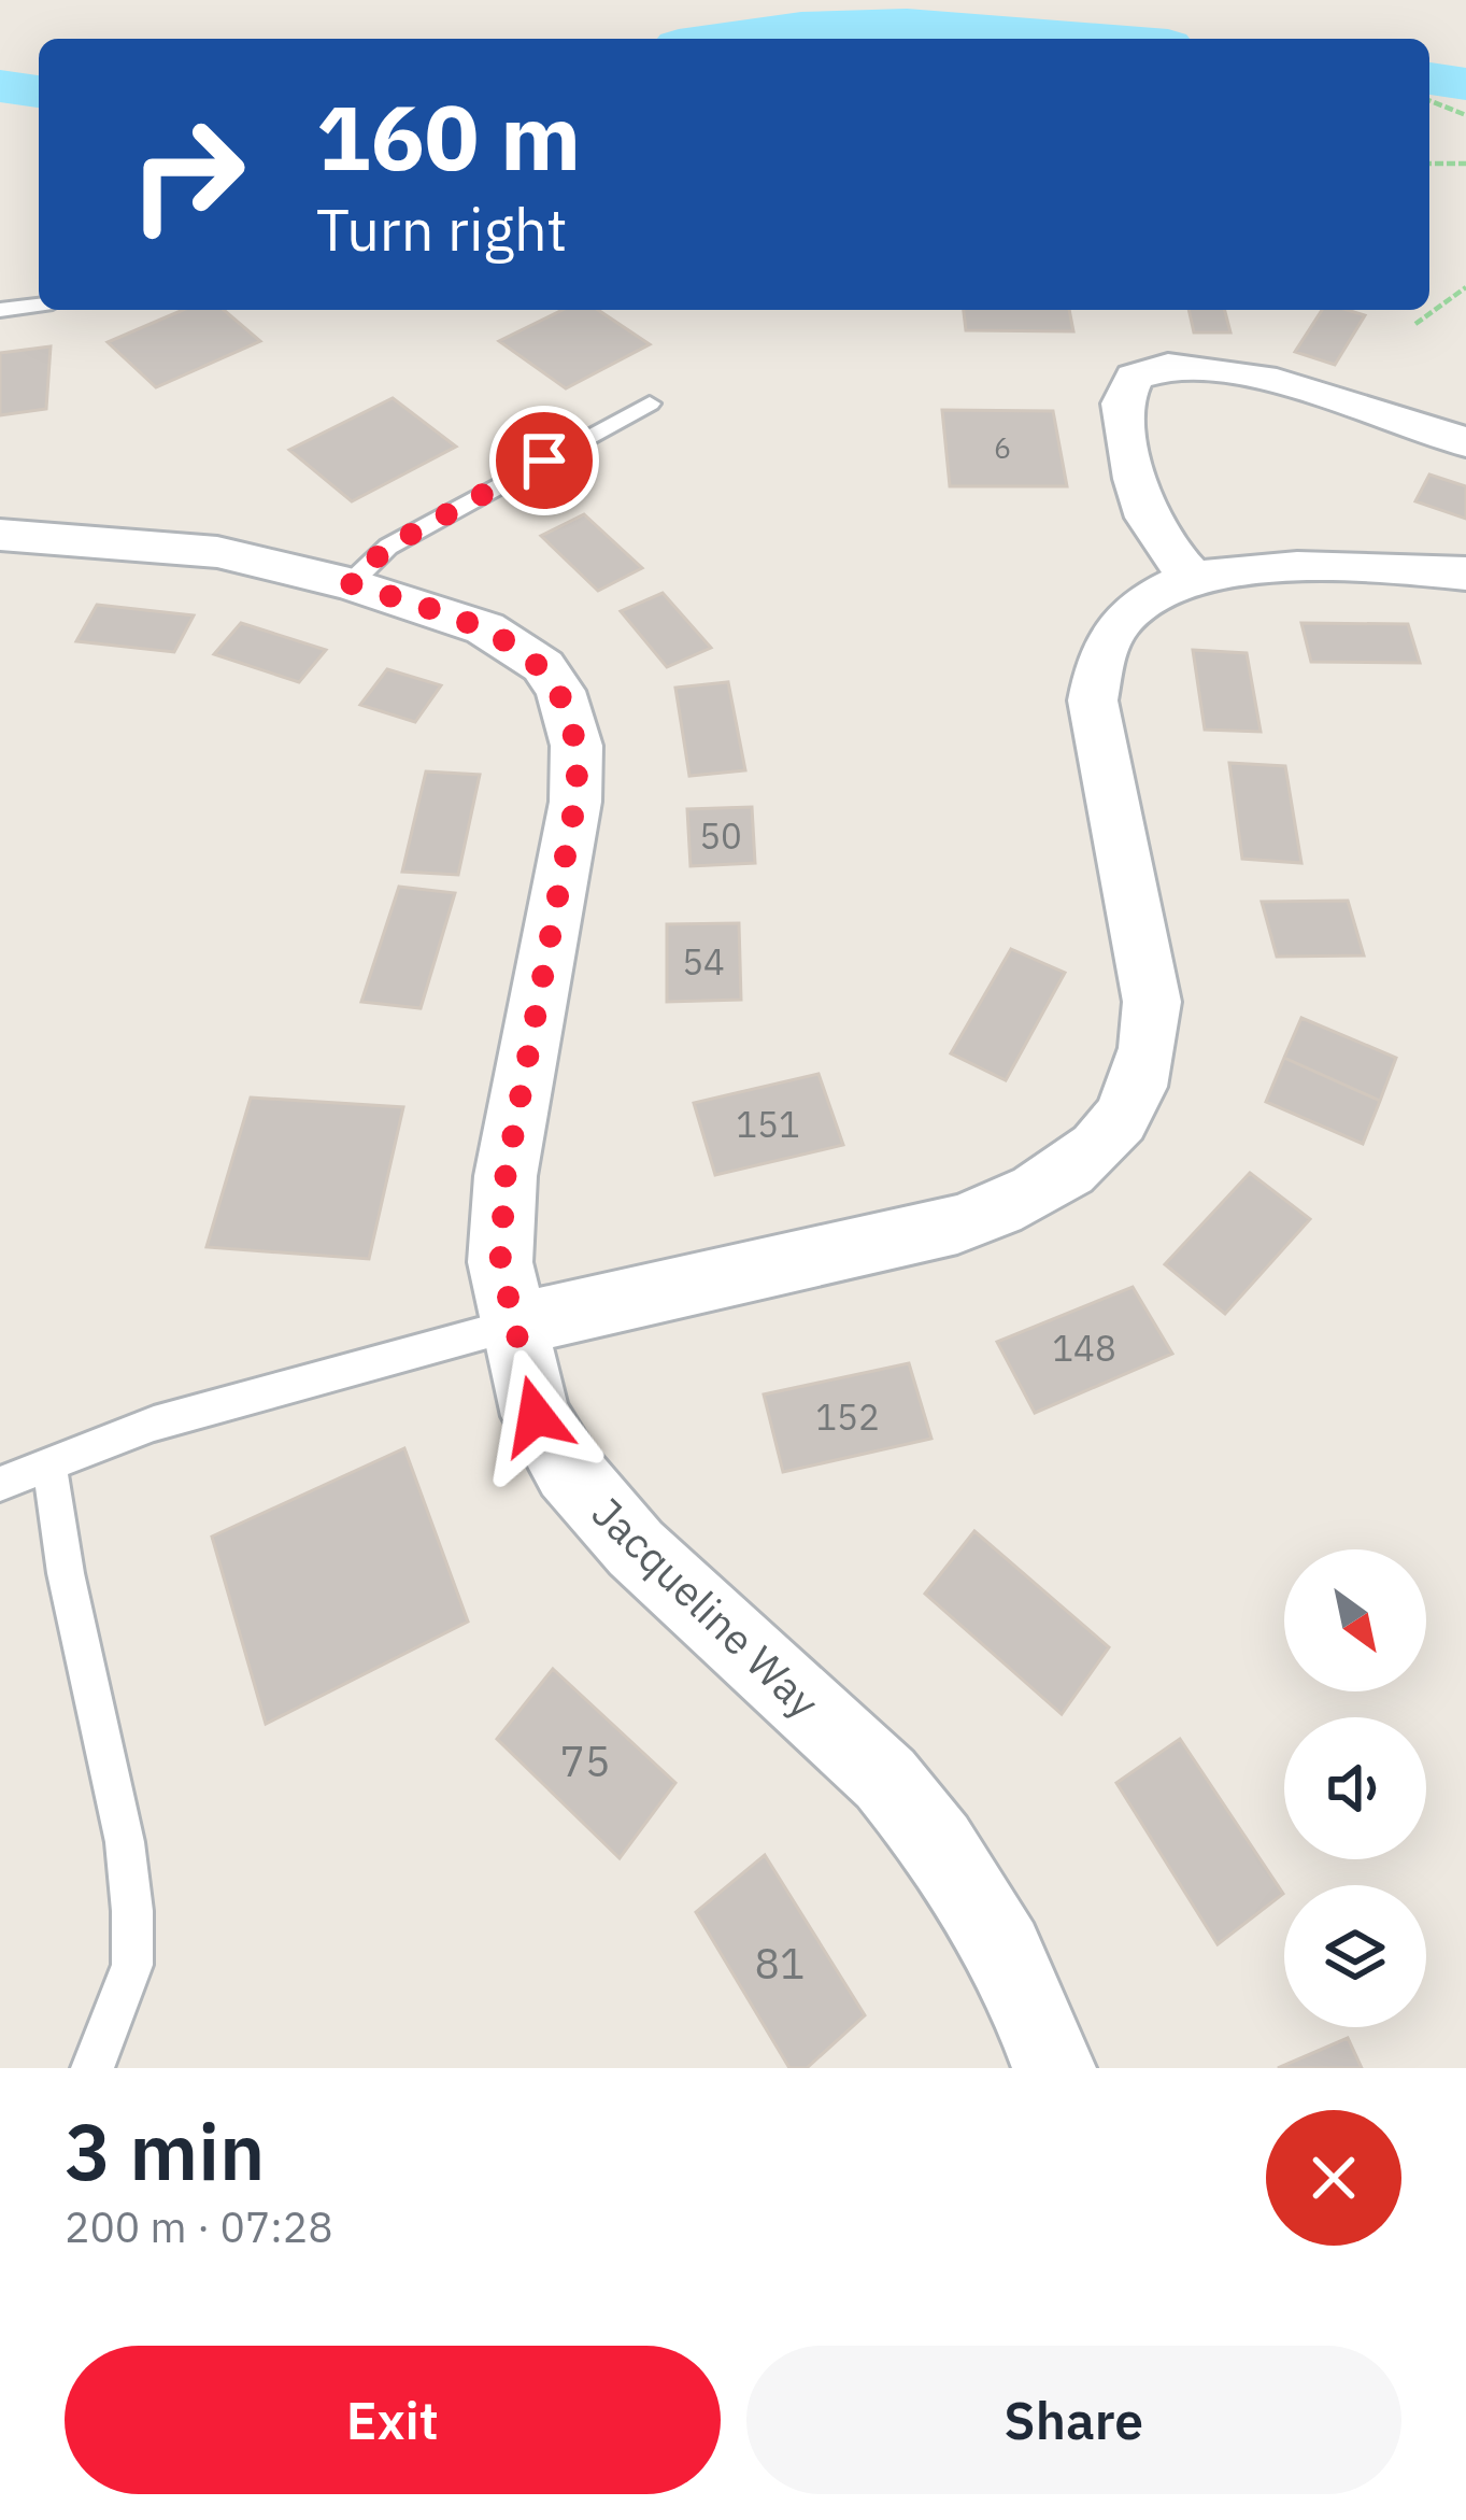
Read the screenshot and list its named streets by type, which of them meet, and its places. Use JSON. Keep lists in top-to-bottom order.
{
  "streets": {
    "street": ["Jacqueline Way"]
  },
  "house_numbers": [
    "6",
    "50",
    "54",
    "151",
    "148",
    "152",
    "75",
    "81"
  ],
  "north": "bottom right",
  "page": {
    "turn": ["160 m", "Turn right"],
    "heading": ["3 min", "200 m · 07:28"],
    "buttons": ["Exit", "Share"]
  }
}
